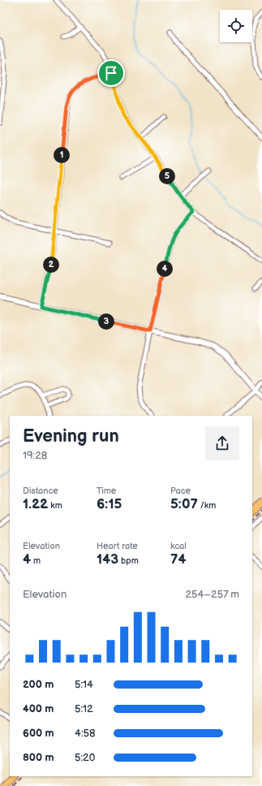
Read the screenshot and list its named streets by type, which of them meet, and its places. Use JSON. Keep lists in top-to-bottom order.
{
  "page": {
    "pins": [
      "1",
      "5",
      "2",
      "4",
      "3"
    ],
    "heading": ["Evening run", "19:28"],
    "stats": [
      ["Distance", "1.22 km"],
      ["Time", "6:15"],
      ["Pace", "5:07 /km"],
      ["Elevation", "4 m"],
      ["Heart rate", "143 bpm"],
      ["kcal", "74"]
    ],
    "chart": ["Elevation", "254–257 m"],
    "list": [
      {
        "name": "200 m",
        "note": "5:14"
      },
      {
        "name": "400 m",
        "note": "5:12"
      },
      {
        "name": "600 m",
        "note": "4:58"
      },
      {
        "name": "800 m",
        "note": "5:20"
      }
    ]
  }
}
